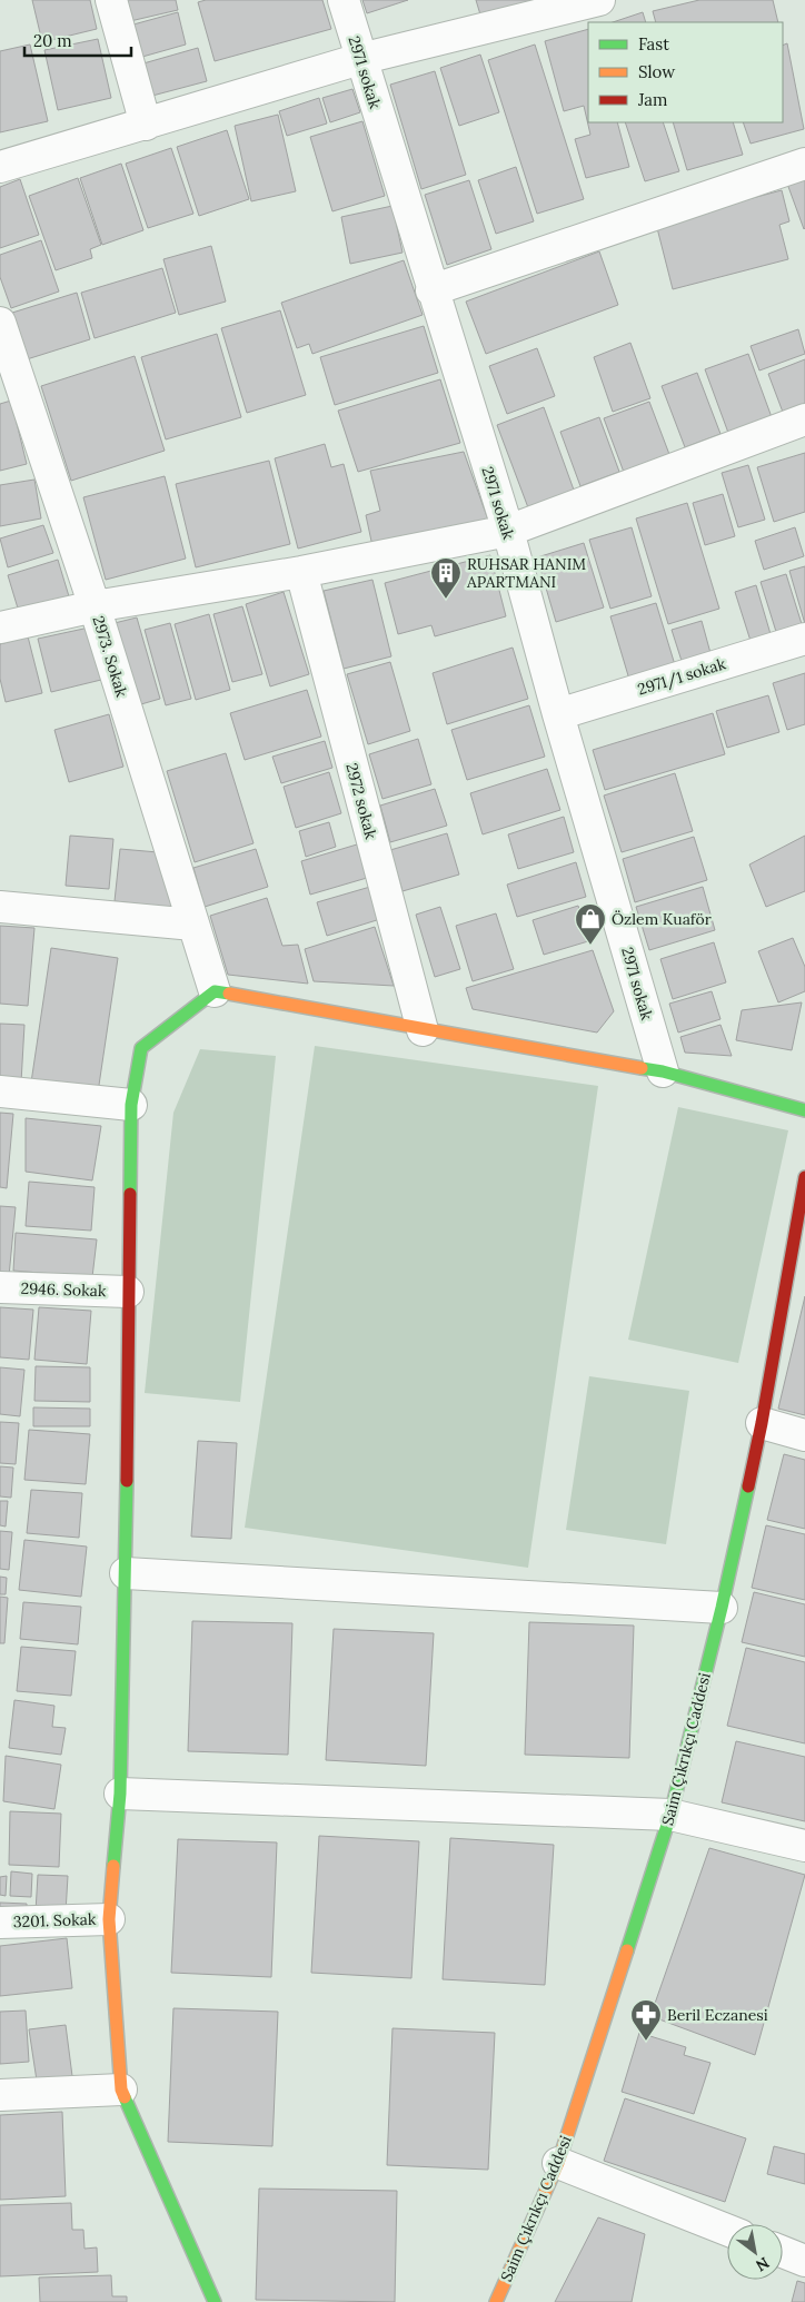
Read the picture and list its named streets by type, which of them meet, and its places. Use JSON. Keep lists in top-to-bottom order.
{
  "streets": {
    "street": [
      "2971 sokak",
      "2973. Sokak",
      "2971/1 sokak",
      "2972 sokak",
      "2946. Sokak",
      "Saim Çıkrıkçı Caddesi",
      "3201. Sokak"
    ]
  },
  "crossings": [
    ["2971 sokak", "2971/1 sokak"]
  ],
  "places": {
    "building": ["RUHSAR HANIM APARTMANI"],
    "shop": ["Özlem Kuaför"],
    "pharmacy": ["Beril Eczanesi"]
  },
  "legend": ["Fast", "Slow", "Jam"],
  "scale_bar": "20 m",
  "north": "bottom right"
}
